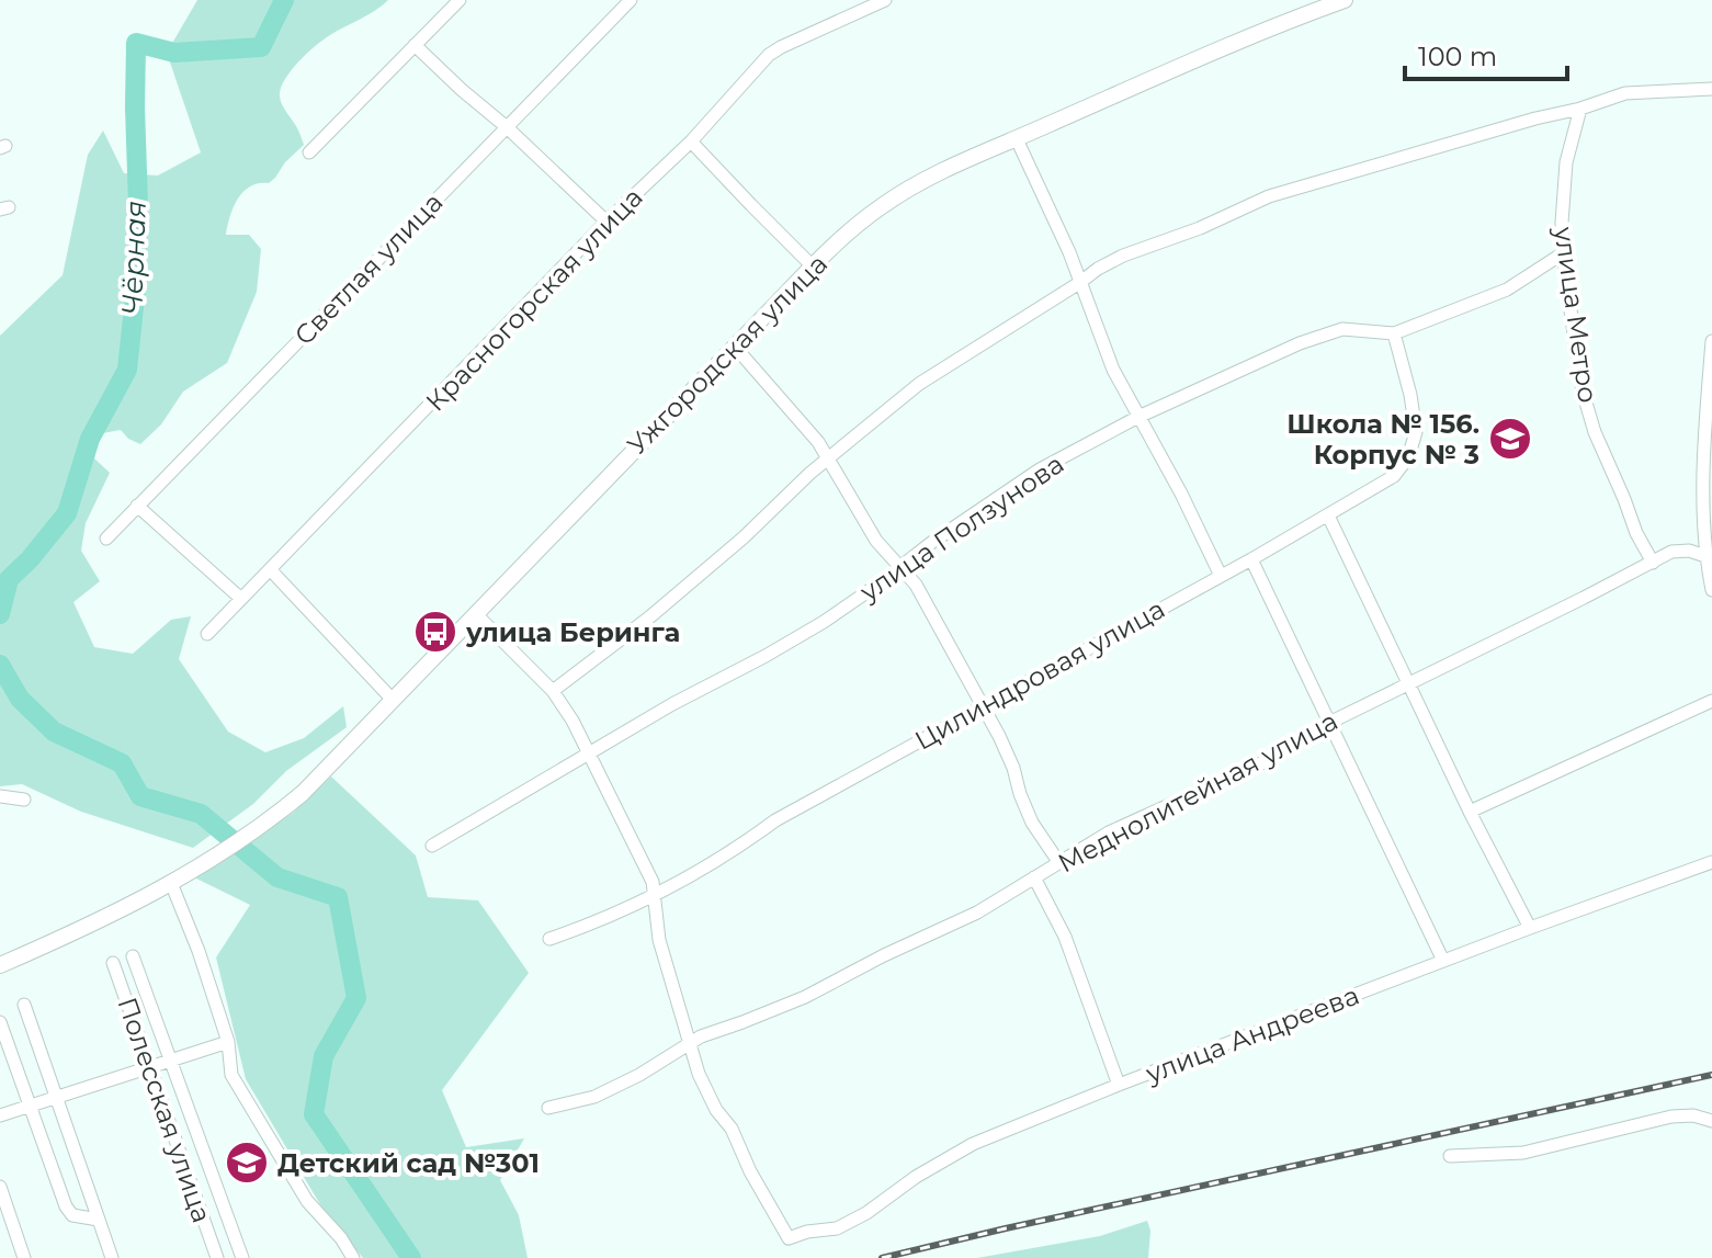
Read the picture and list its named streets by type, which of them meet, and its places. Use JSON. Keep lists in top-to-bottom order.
{
  "streets": {
    "main road": ["Ужгородская улица"],
    "street": [
      "Светлая улица",
      "Красногорская улица",
      "улица Метро",
      "улица Ползунова",
      "Цилиндровая улица",
      "Меднолитейная улица",
      "улица Андреева",
      "Полесская улица"
    ]
  },
  "crossings": [
    ["улица Метро", "улица Ползунова"],
    ["улица Метро", "Меднолитейная улица"],
    ["улица Ползунова", "Цилиндровая улица"],
    ["Меднолитейная улица", "улица Андреева"]
  ],
  "water": ["Чёрная"],
  "places": {
    "school or university": ["Школа № 156. Корпус № 3", "Детский сад №301"],
    "bus stop": ["улица Беринга"]
  },
  "scale_bar": "100 m"
}
